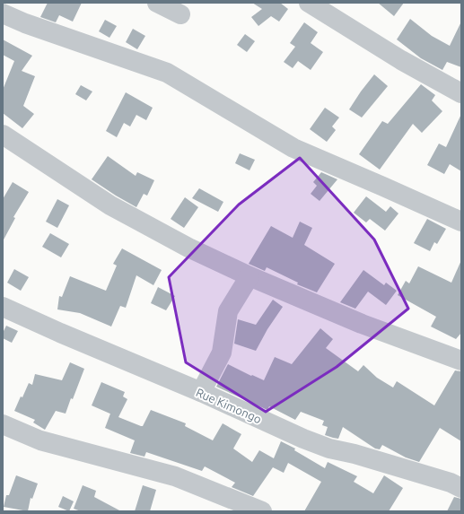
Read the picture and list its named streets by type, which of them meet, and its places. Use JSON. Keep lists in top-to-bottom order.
{
  "streets": {
    "street": ["Rue Kimongo"]
  }
}
